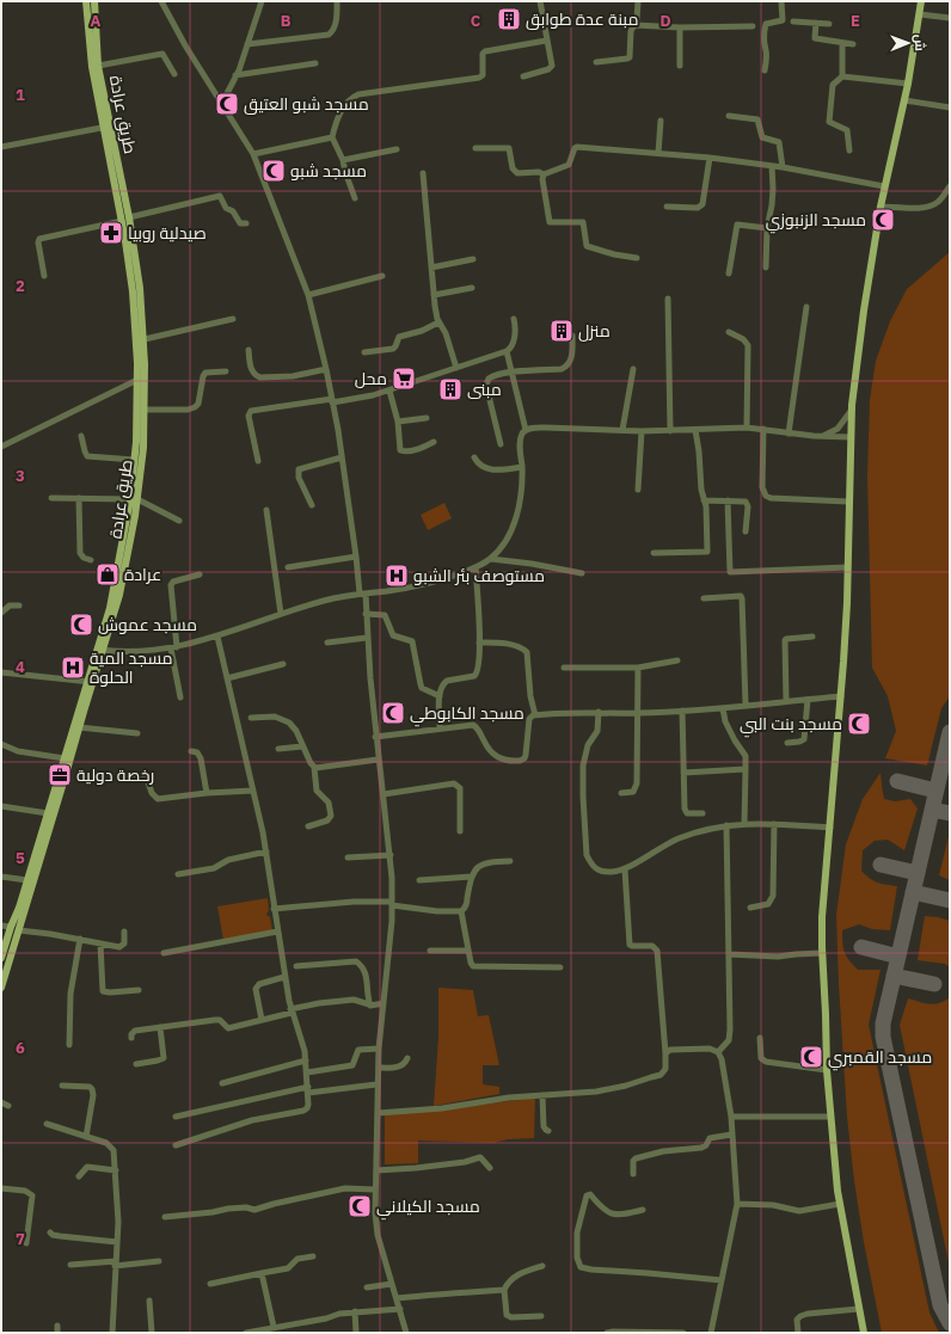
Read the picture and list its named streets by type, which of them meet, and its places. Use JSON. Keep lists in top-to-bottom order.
{
  "streets": {
    "main road": ["طريق عرادة"]
  },
  "places": {
    "building": ["مبنة عدة طوابق", "منزل", "مبنى"],
    "mosque": [
      "مسجد شبو العتيق",
      "مسجد شبو",
      "مسجد الزنبوزي",
      "مسجد عموش",
      "مسجد الكابوطي",
      "مسجد بنت البي",
      "مسجد القمبري",
      "مسجد الكيلاني"
    ],
    "pharmacy": ["صيدلية روبيا"],
    "supermarket": ["محل"],
    "shop": ["عرادة"],
    "hospital": ["مستوصف بئر الشبو", "مسجد المية الحلوة"],
    "office": ["رخصة دولية"]
  },
  "north": "right",
  "grid": {
    "columns": [
      "A",
      "B",
      "C",
      "D",
      "E"
    ],
    "rows": [
      "1",
      "2",
      "3",
      "4",
      "5",
      "6",
      "7"
    ]
  }
}
